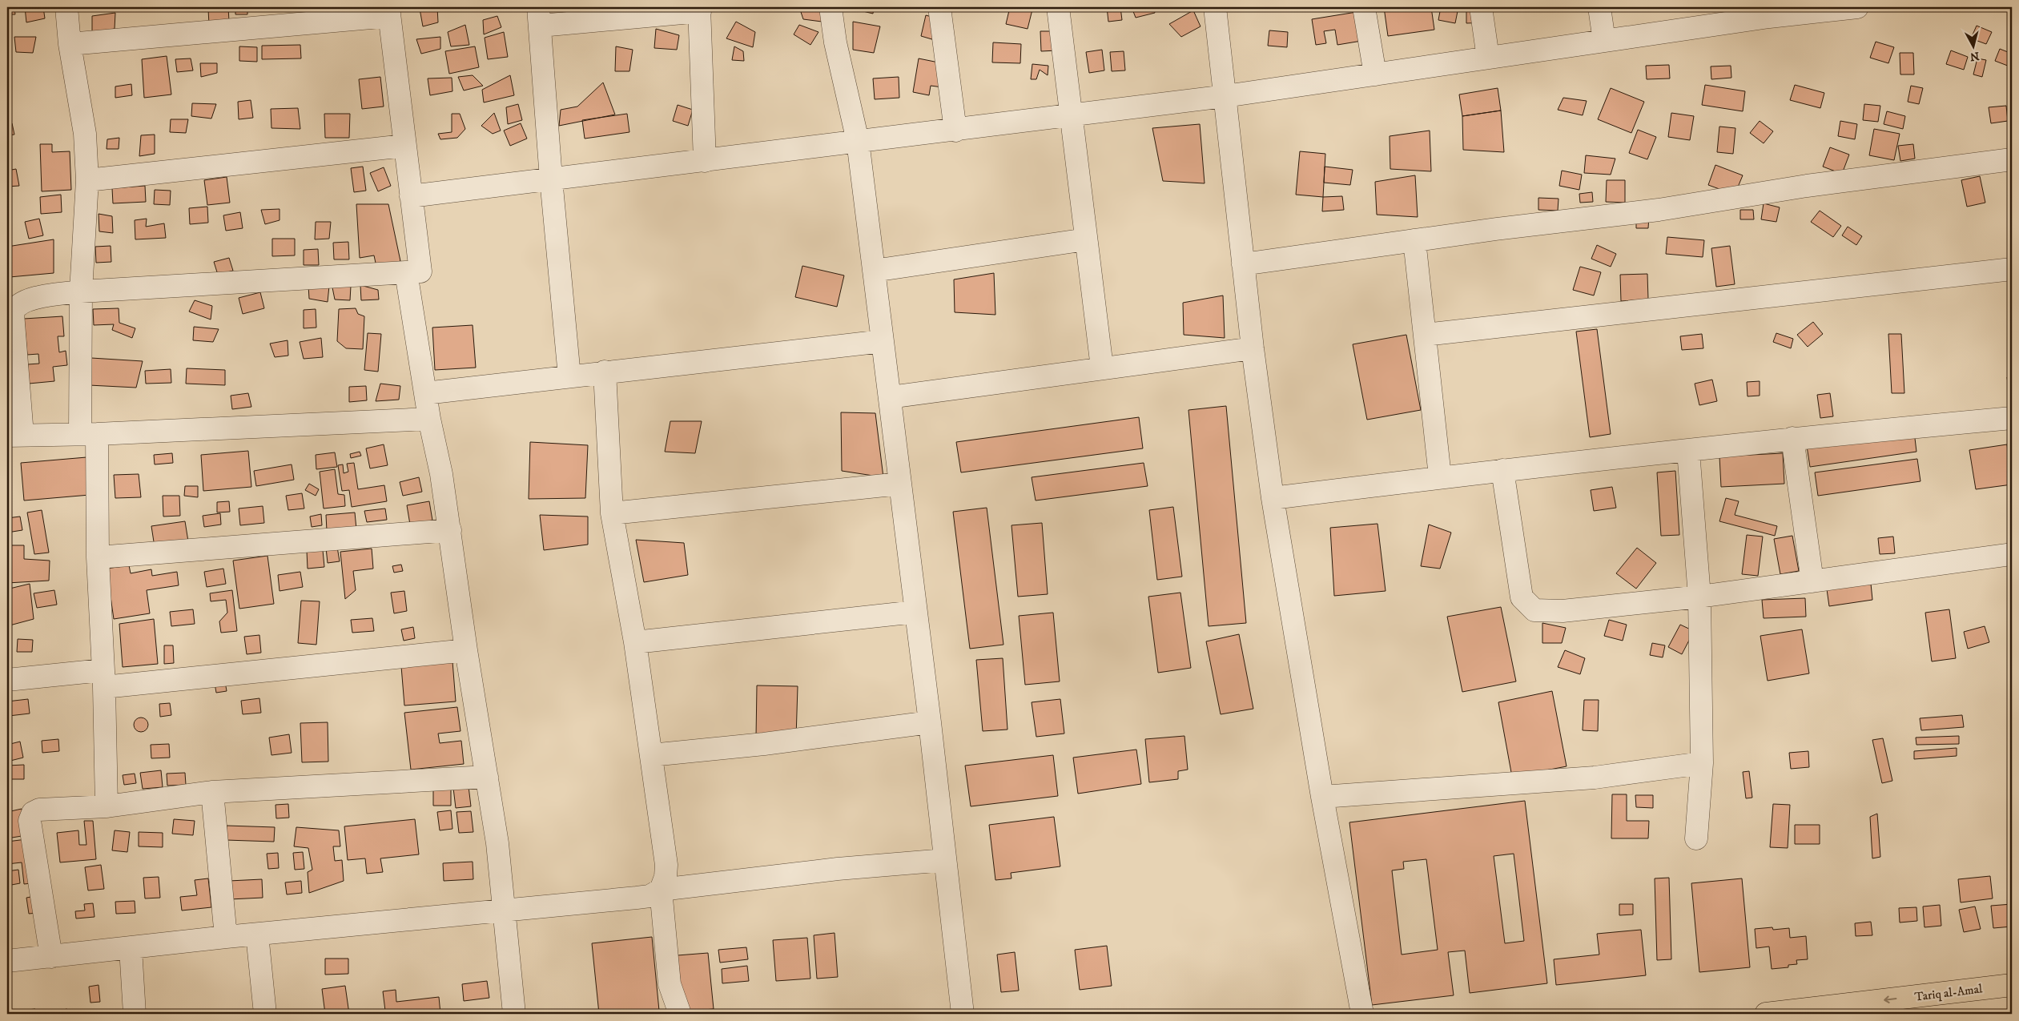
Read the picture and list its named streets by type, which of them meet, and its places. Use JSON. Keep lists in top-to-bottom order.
{
  "streets": {
    "highway": ["Tariq al-Amal"]
  },
  "one_way": ["Tariq al-Amal"],
  "north": "bottom"
}
